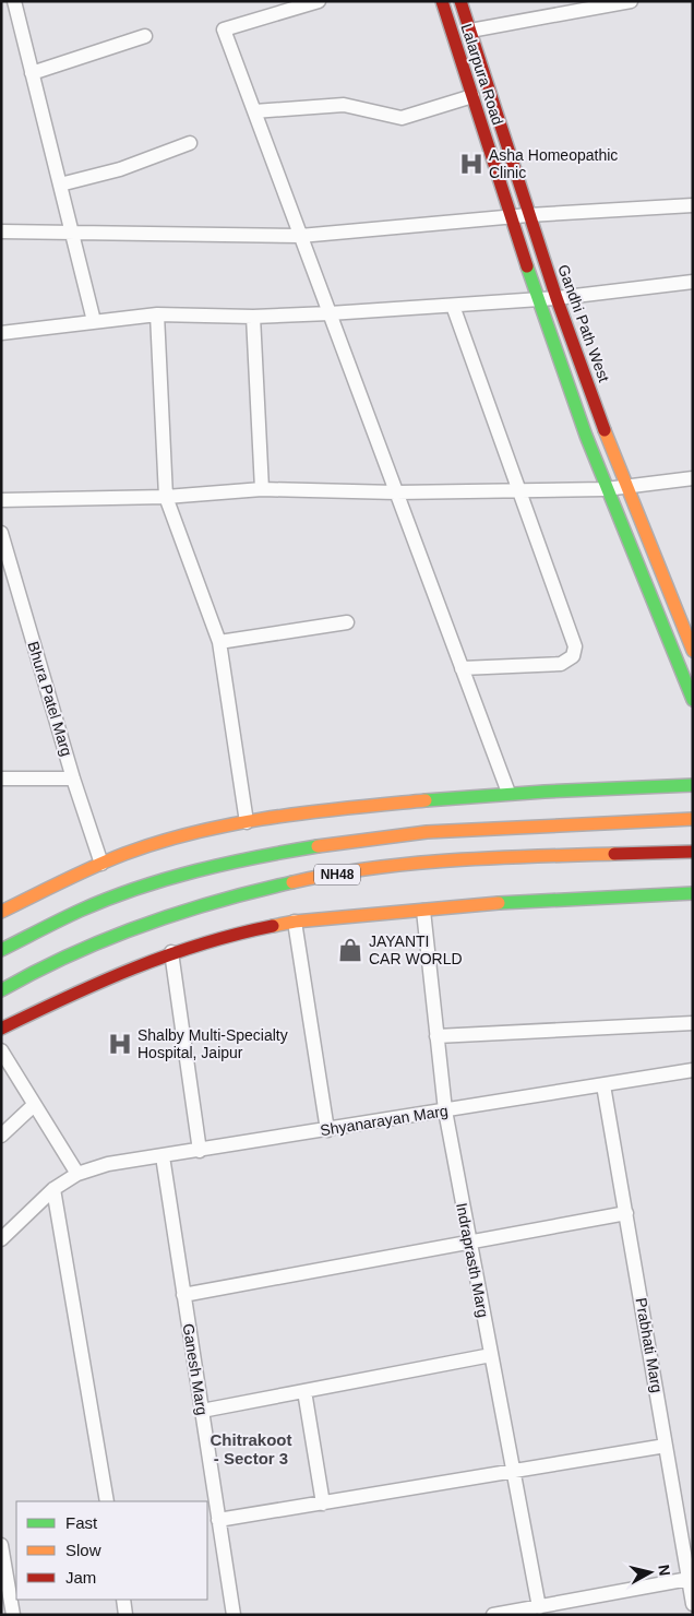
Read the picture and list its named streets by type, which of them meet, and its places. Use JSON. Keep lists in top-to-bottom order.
{
  "streets": {
    "main road": ["Lalarpura Road", "Gandhi Path West", "NH48"],
    "street": [
      "Bhura Patel Marg",
      "Shyanarayan Marg",
      "Indraprasth Marg",
      "Prabhati Marg",
      "Ganesh Marg"
    ]
  },
  "crossings": [
    ["Shyanarayan Marg", "Indraprasth Marg"],
    ["Shyanarayan Marg", "Prabhati Marg"],
    ["Shyanarayan Marg", "Ganesh Marg"]
  ],
  "districts": ["Chitrakoot - Sector 3"],
  "places": {
    "hospital": ["Asha Homeopathic Clinic", "Shalby Multi-Specialty Hospital, Jaipur"],
    "shop": ["JAYANTI CAR WORLD"]
  },
  "legend": ["Fast", "Slow", "Jam"],
  "north": "right"
}
